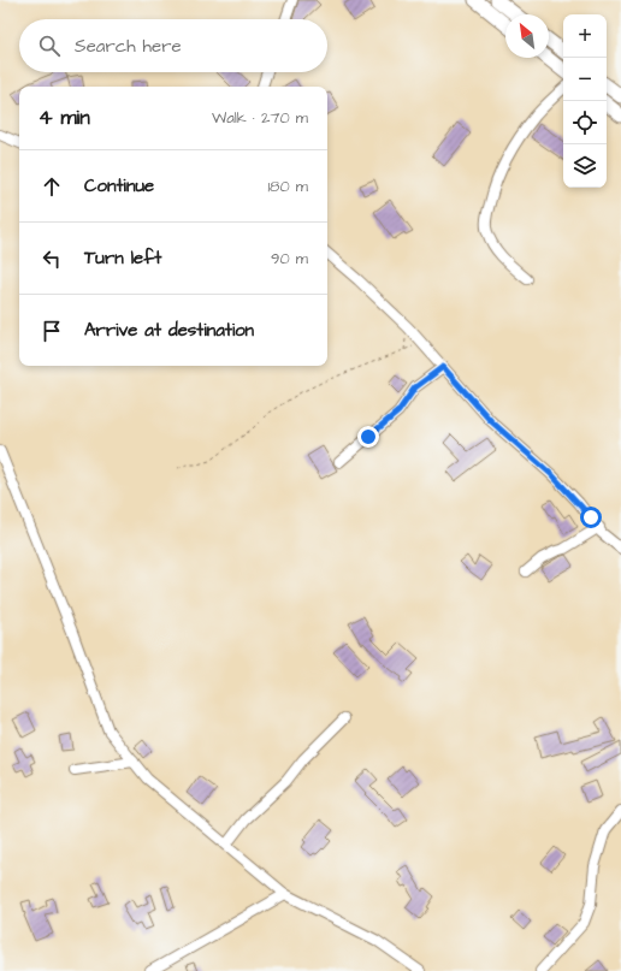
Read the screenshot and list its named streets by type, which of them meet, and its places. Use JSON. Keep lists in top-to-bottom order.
{
  "north": "top left",
  "page": {
    "map_buttons": ["+", "−"],
    "search": "Search here",
    "heading": ["4 min", "Walk · 270 m"],
    "list": [
      ["Continue", "180 m"],
      ["Turn left", "90 m"],
      "Arrive at destination"
    ]
  }
}
